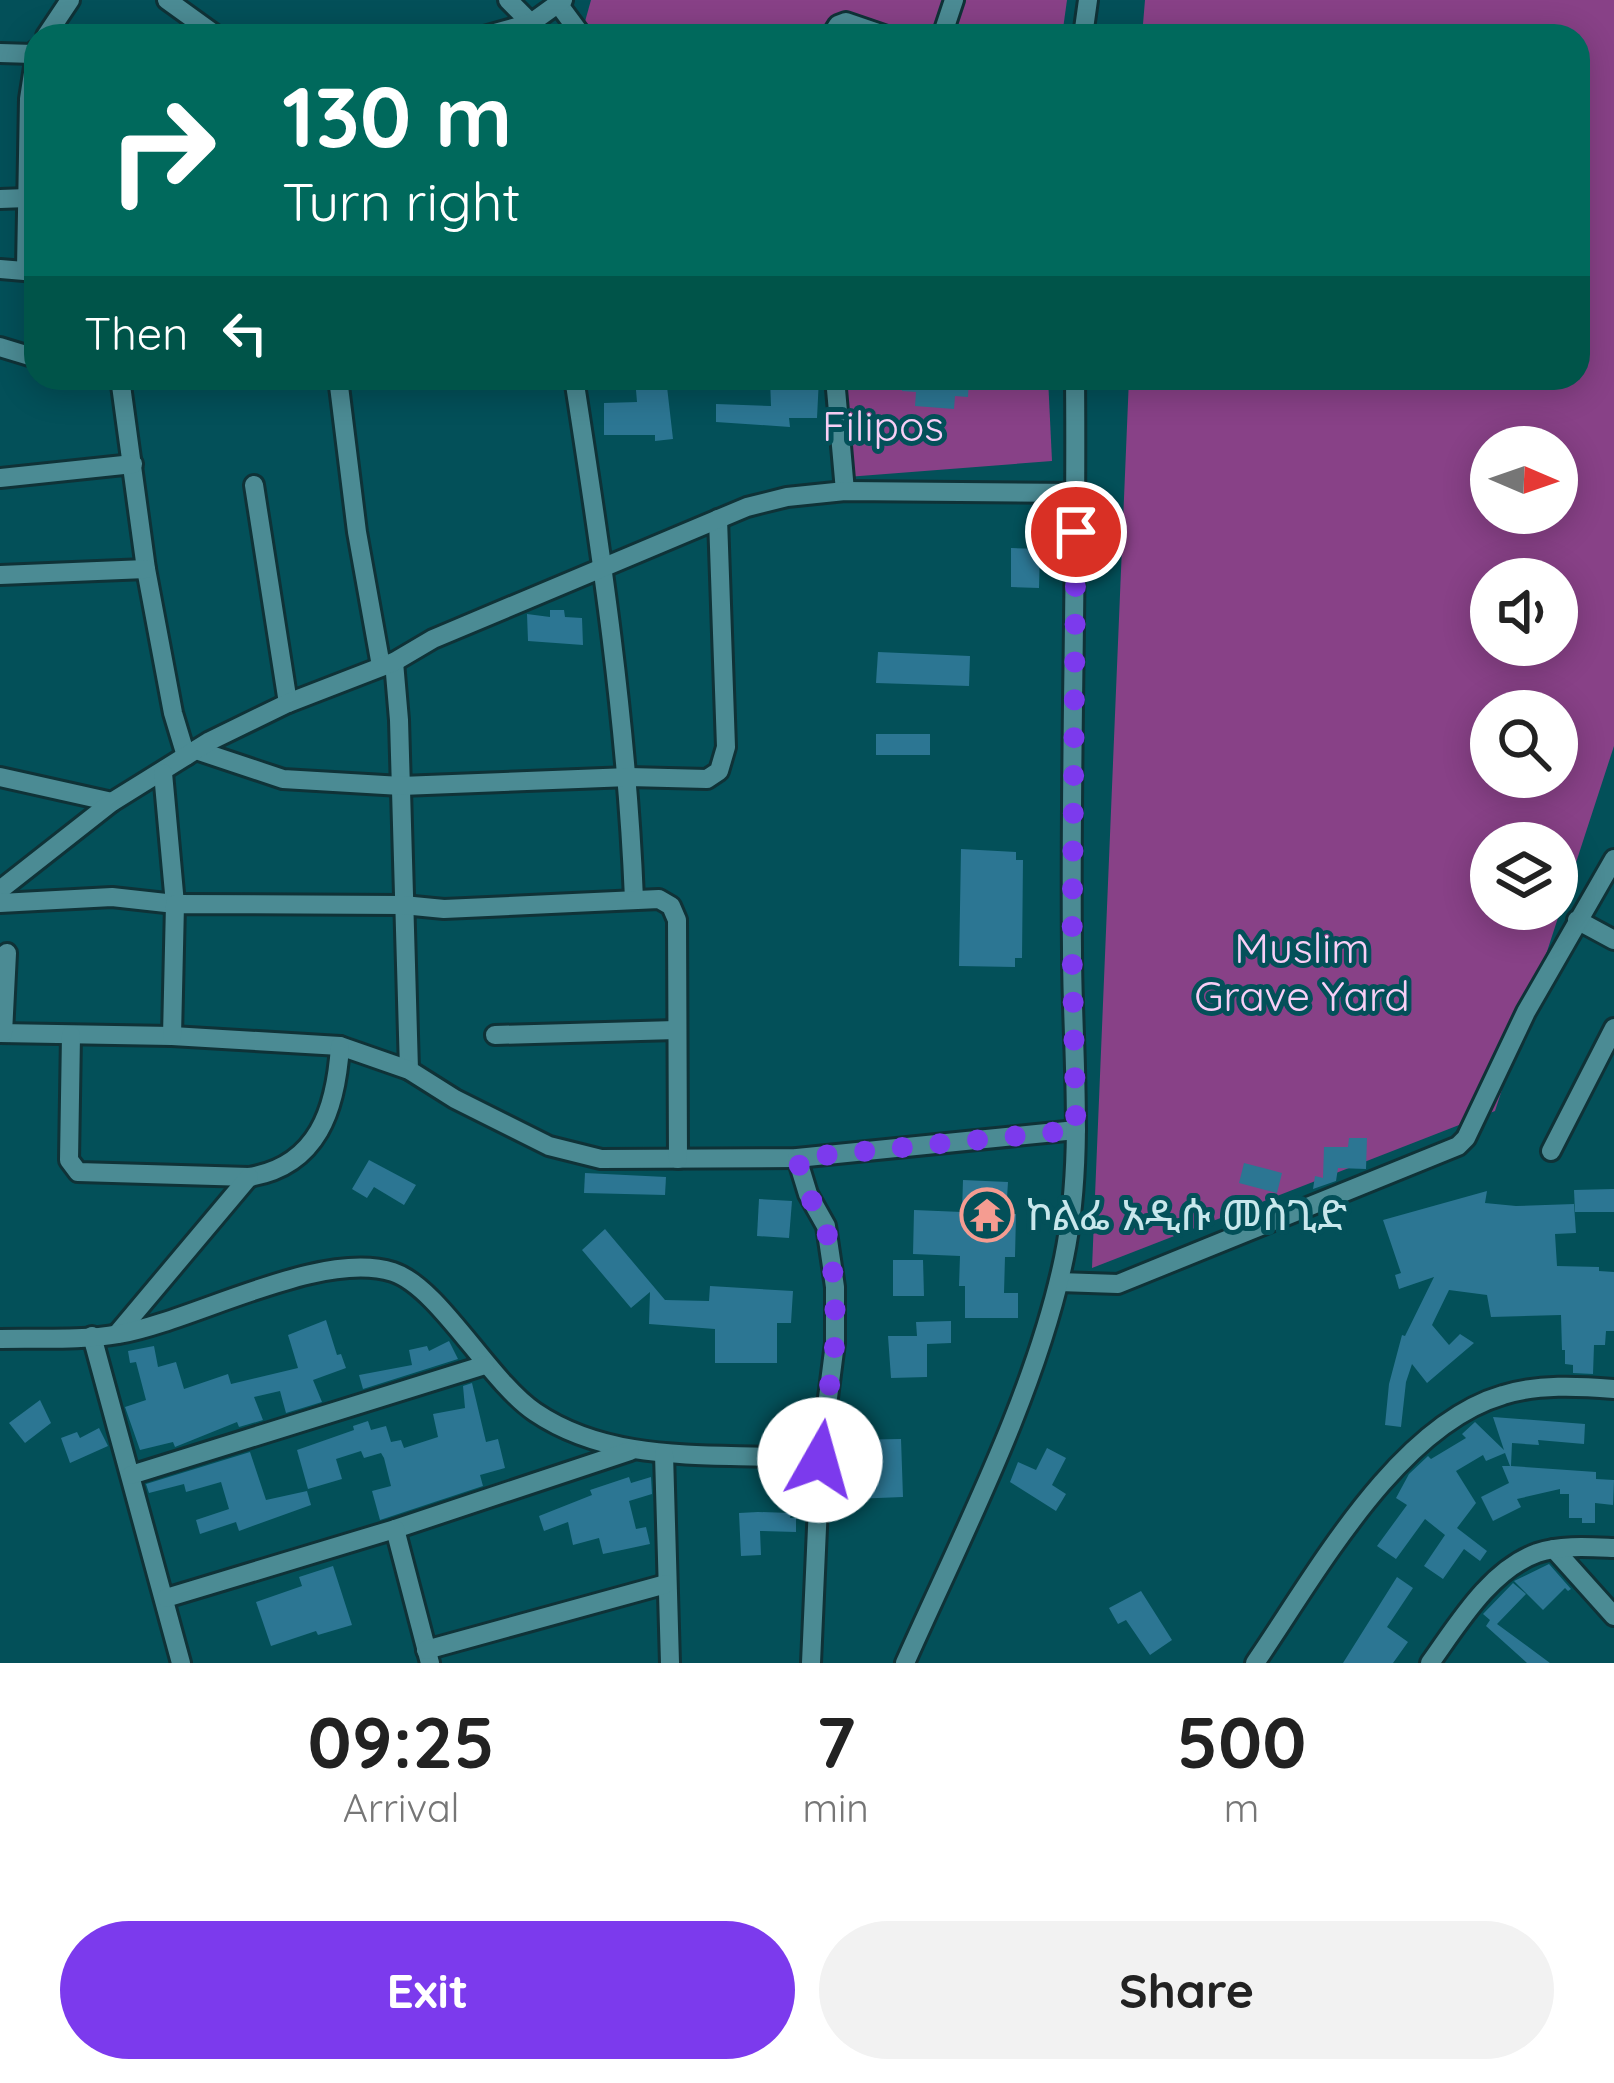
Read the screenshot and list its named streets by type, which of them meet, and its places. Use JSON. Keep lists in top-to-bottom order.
{
  "parks": ["Filipos", "Muslim Grave Yard"],
  "places": {
    "temple": ["ኮልፌ አዲሱ መስጊድ"]
  },
  "north": "right",
  "page": {
    "turn": ["130 m", "Turn right"],
    "then": "Then",
    "eta": [
      "09:25",
      "Arrival",
      "7",
      "min",
      "500",
      "m"
    ],
    "buttons": ["Exit", "Share"]
  }
}
